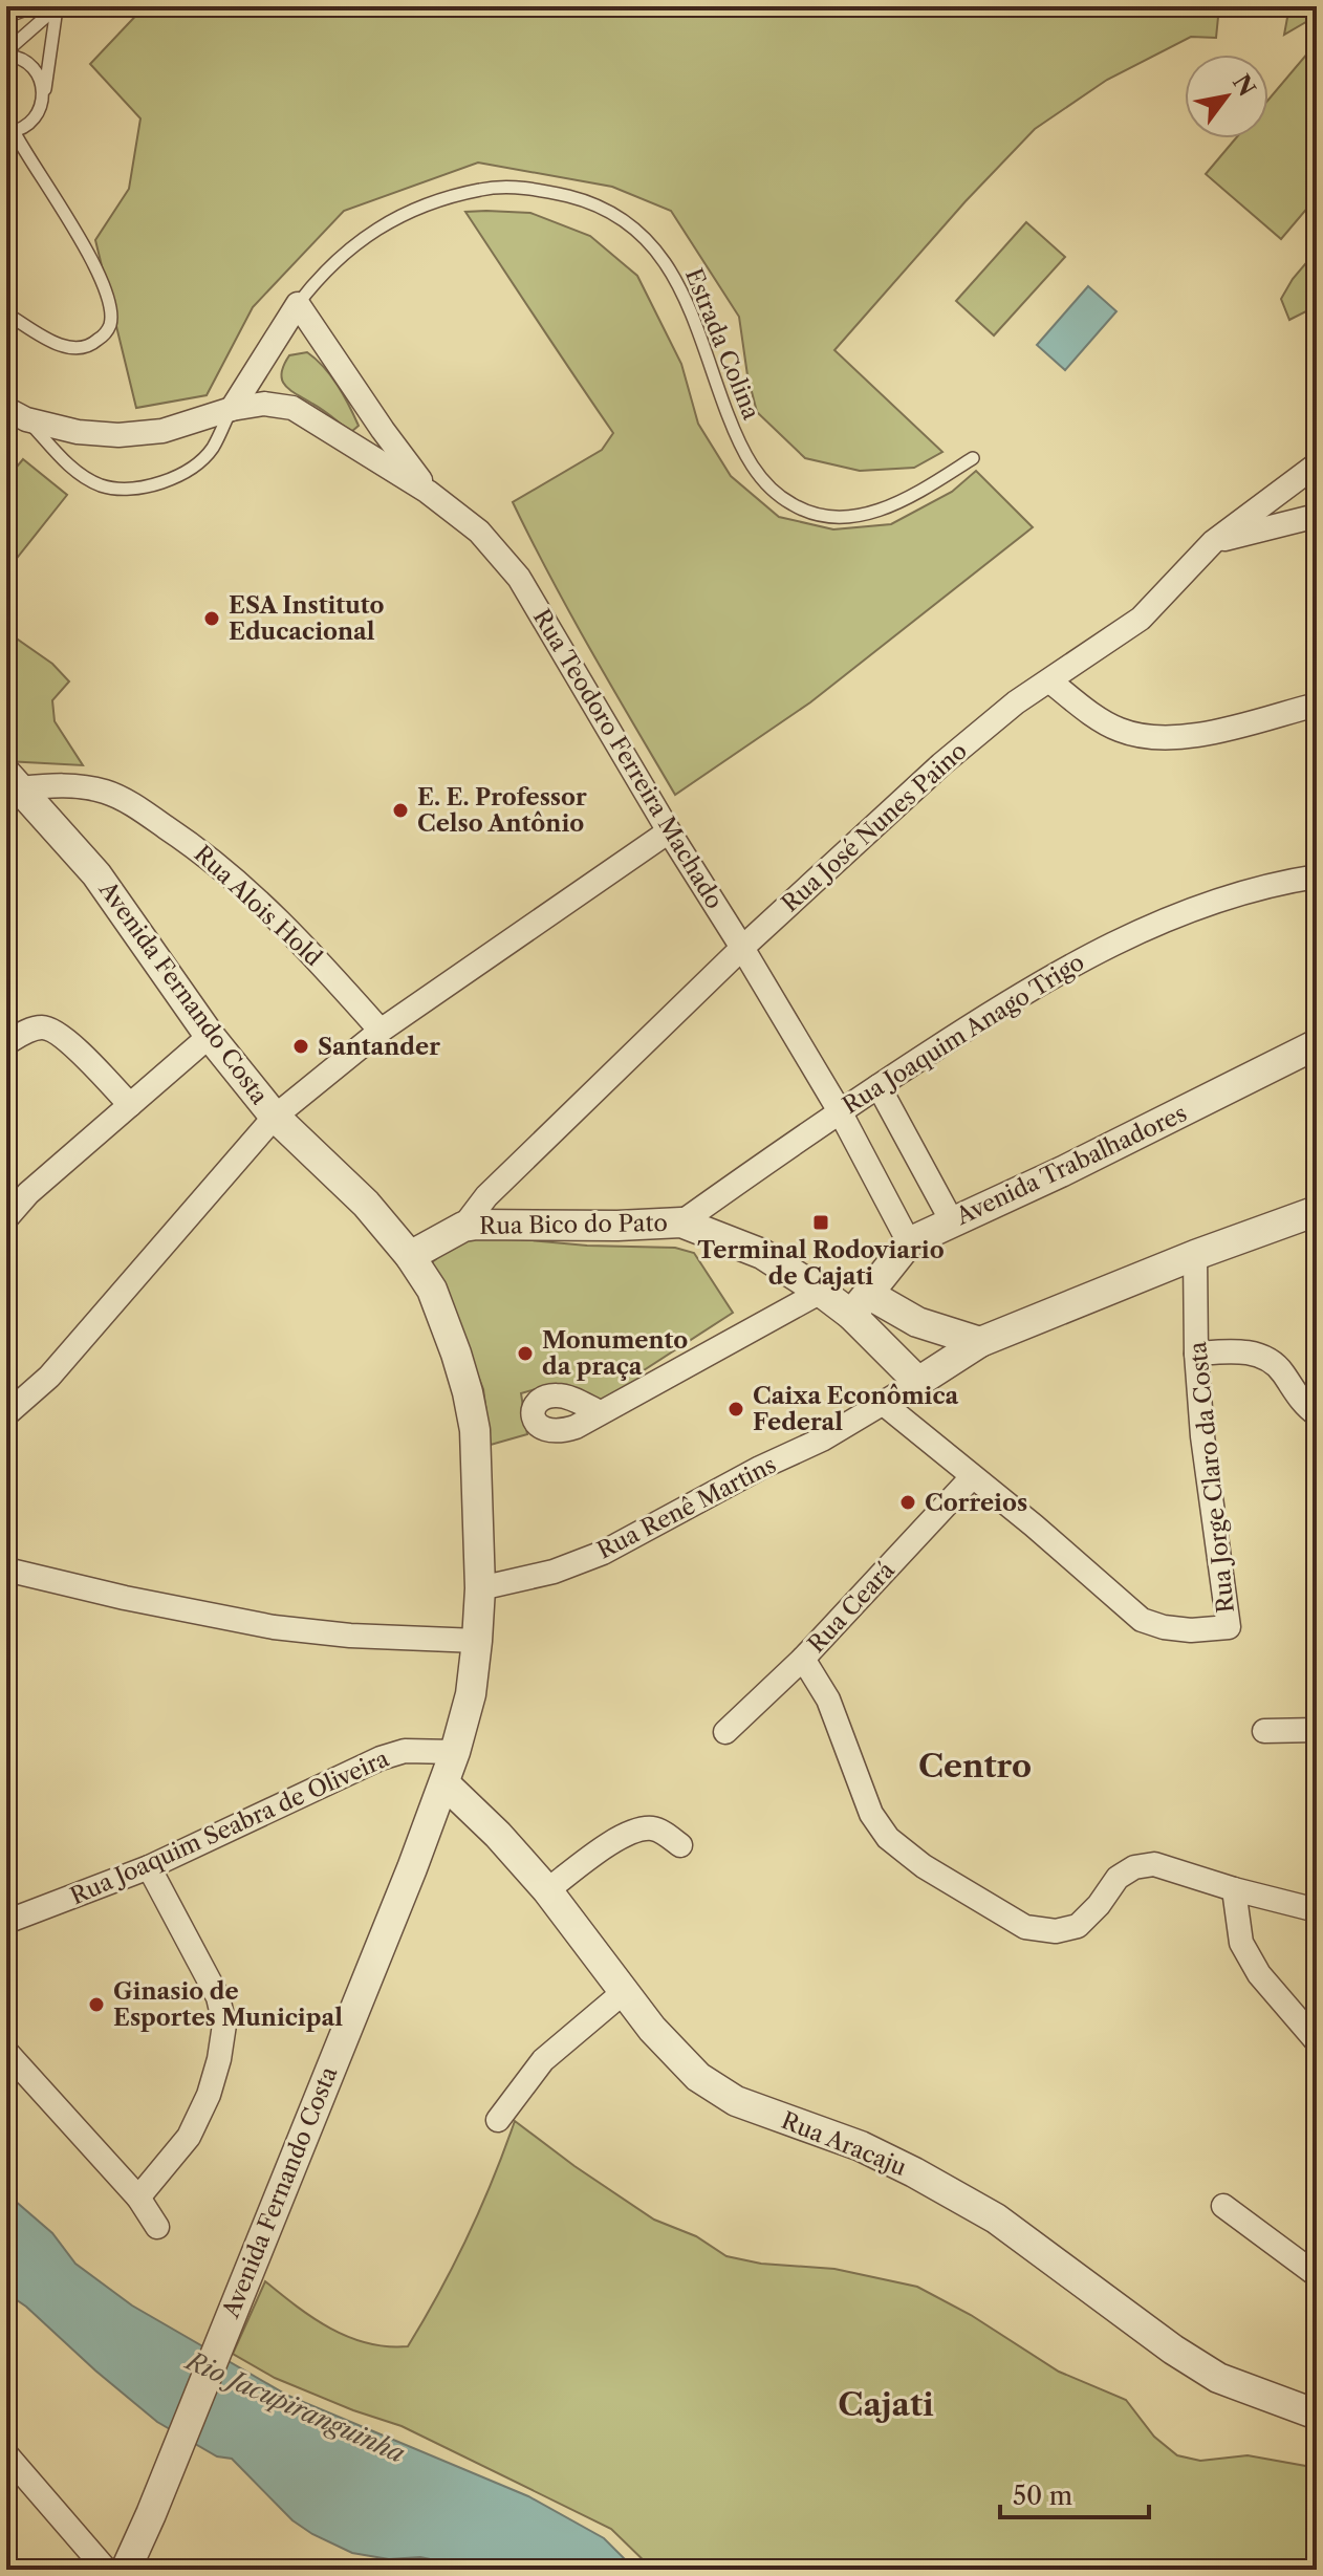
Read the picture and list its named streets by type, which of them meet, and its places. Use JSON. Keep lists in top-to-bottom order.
{
  "streets": {
    "street": [
      "Rua Teodoro Ferreira Machado",
      "Rua José Nunes Paino",
      "Rua Alois Hold",
      "Avenida Fernando Costa",
      "Rua Joaquim Anago Trigo",
      "Avenida Trabalhadores",
      "Rua Bico do Pato",
      "Rua Jorge Claro da Costa",
      "Rua Renê Martins",
      "Rua Ceará",
      "Rua Joaquim Seabra de Oliveira",
      "Rua Aracaju"
    ],
    "lane": ["Estrada Colina"]
  },
  "crossings": [
    ["Rua Teodoro Ferreira Machado", "Rua José Nunes Paino"],
    ["Rua Teodoro Ferreira Machado", "Rua Joaquim Anago Trigo"],
    ["Rua Teodoro Ferreira Machado", "Avenida Trabalhadores"],
    ["Rua José Nunes Paino", "Rua Bico do Pato"],
    ["Rua Alois Hold", "Avenida Fernando Costa"],
    ["Avenida Fernando Costa", "Rua Bico do Pato"],
    ["Avenida Fernando Costa", "Rua Renê Martins"],
    ["Avenida Fernando Costa", "Rua Joaquim Seabra de Oliveira"],
    ["Avenida Fernando Costa", "Rua Aracaju"],
    ["Rua Joaquim Anago Trigo", "Rua Bico do Pato"],
    ["Avenida Trabalhadores", "Rua Bico do Pato"],
    ["Rua Bico do Pato", "Rua Renê Martins"],
    ["Rua Jorge Claro da Costa", "Rua Renê Martins"],
    ["Rua Jorge Claro da Costa", "Rua Ceará"]
  ],
  "districts": ["Centro", "Cajati"],
  "water": ["Rio Jacupiranguinha"],
  "places": {
    "other": [
      "ESA Instituto Educacional",
      "E. E. Professor Celso Antônio",
      "Santander",
      "Monumento da praça",
      "Caixa Econômica Federal",
      "Correios",
      "Ginasio de Esportes Municipal"
    ],
    "transit": ["Terminal Rodoviario de Cajati"]
  },
  "scale_bar": "50 m",
  "north": "top right"
}
